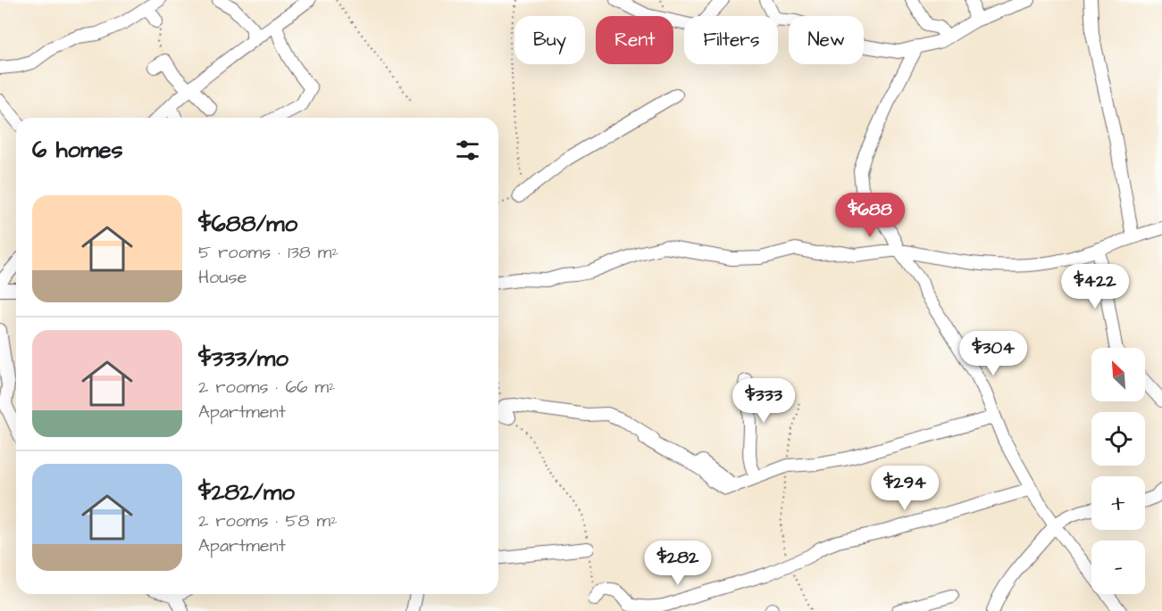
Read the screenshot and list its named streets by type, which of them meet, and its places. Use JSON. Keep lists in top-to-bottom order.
{
  "north": "top left",
  "page": {
    "chip": [
      "Buy",
      "Rent",
      "Filters",
      "New"
    ],
    "heading": "6 homes",
    "list": [
      {
        "name": "$688/mo",
        "note": "5 rooms · 138 m² · House"
      },
      {
        "name": "$333/mo",
        "note": "2 rooms · 66 m² · Apartment"
      },
      {
        "name": "$282/mo",
        "note": "2 rooms · 58 m² · Apartment"
      }
    ],
    "price": [
      "$688",
      "$422",
      "$304",
      "$333",
      "$294",
      "$282"
    ],
    "map_buttons": ["+", "−"]
  }
}
